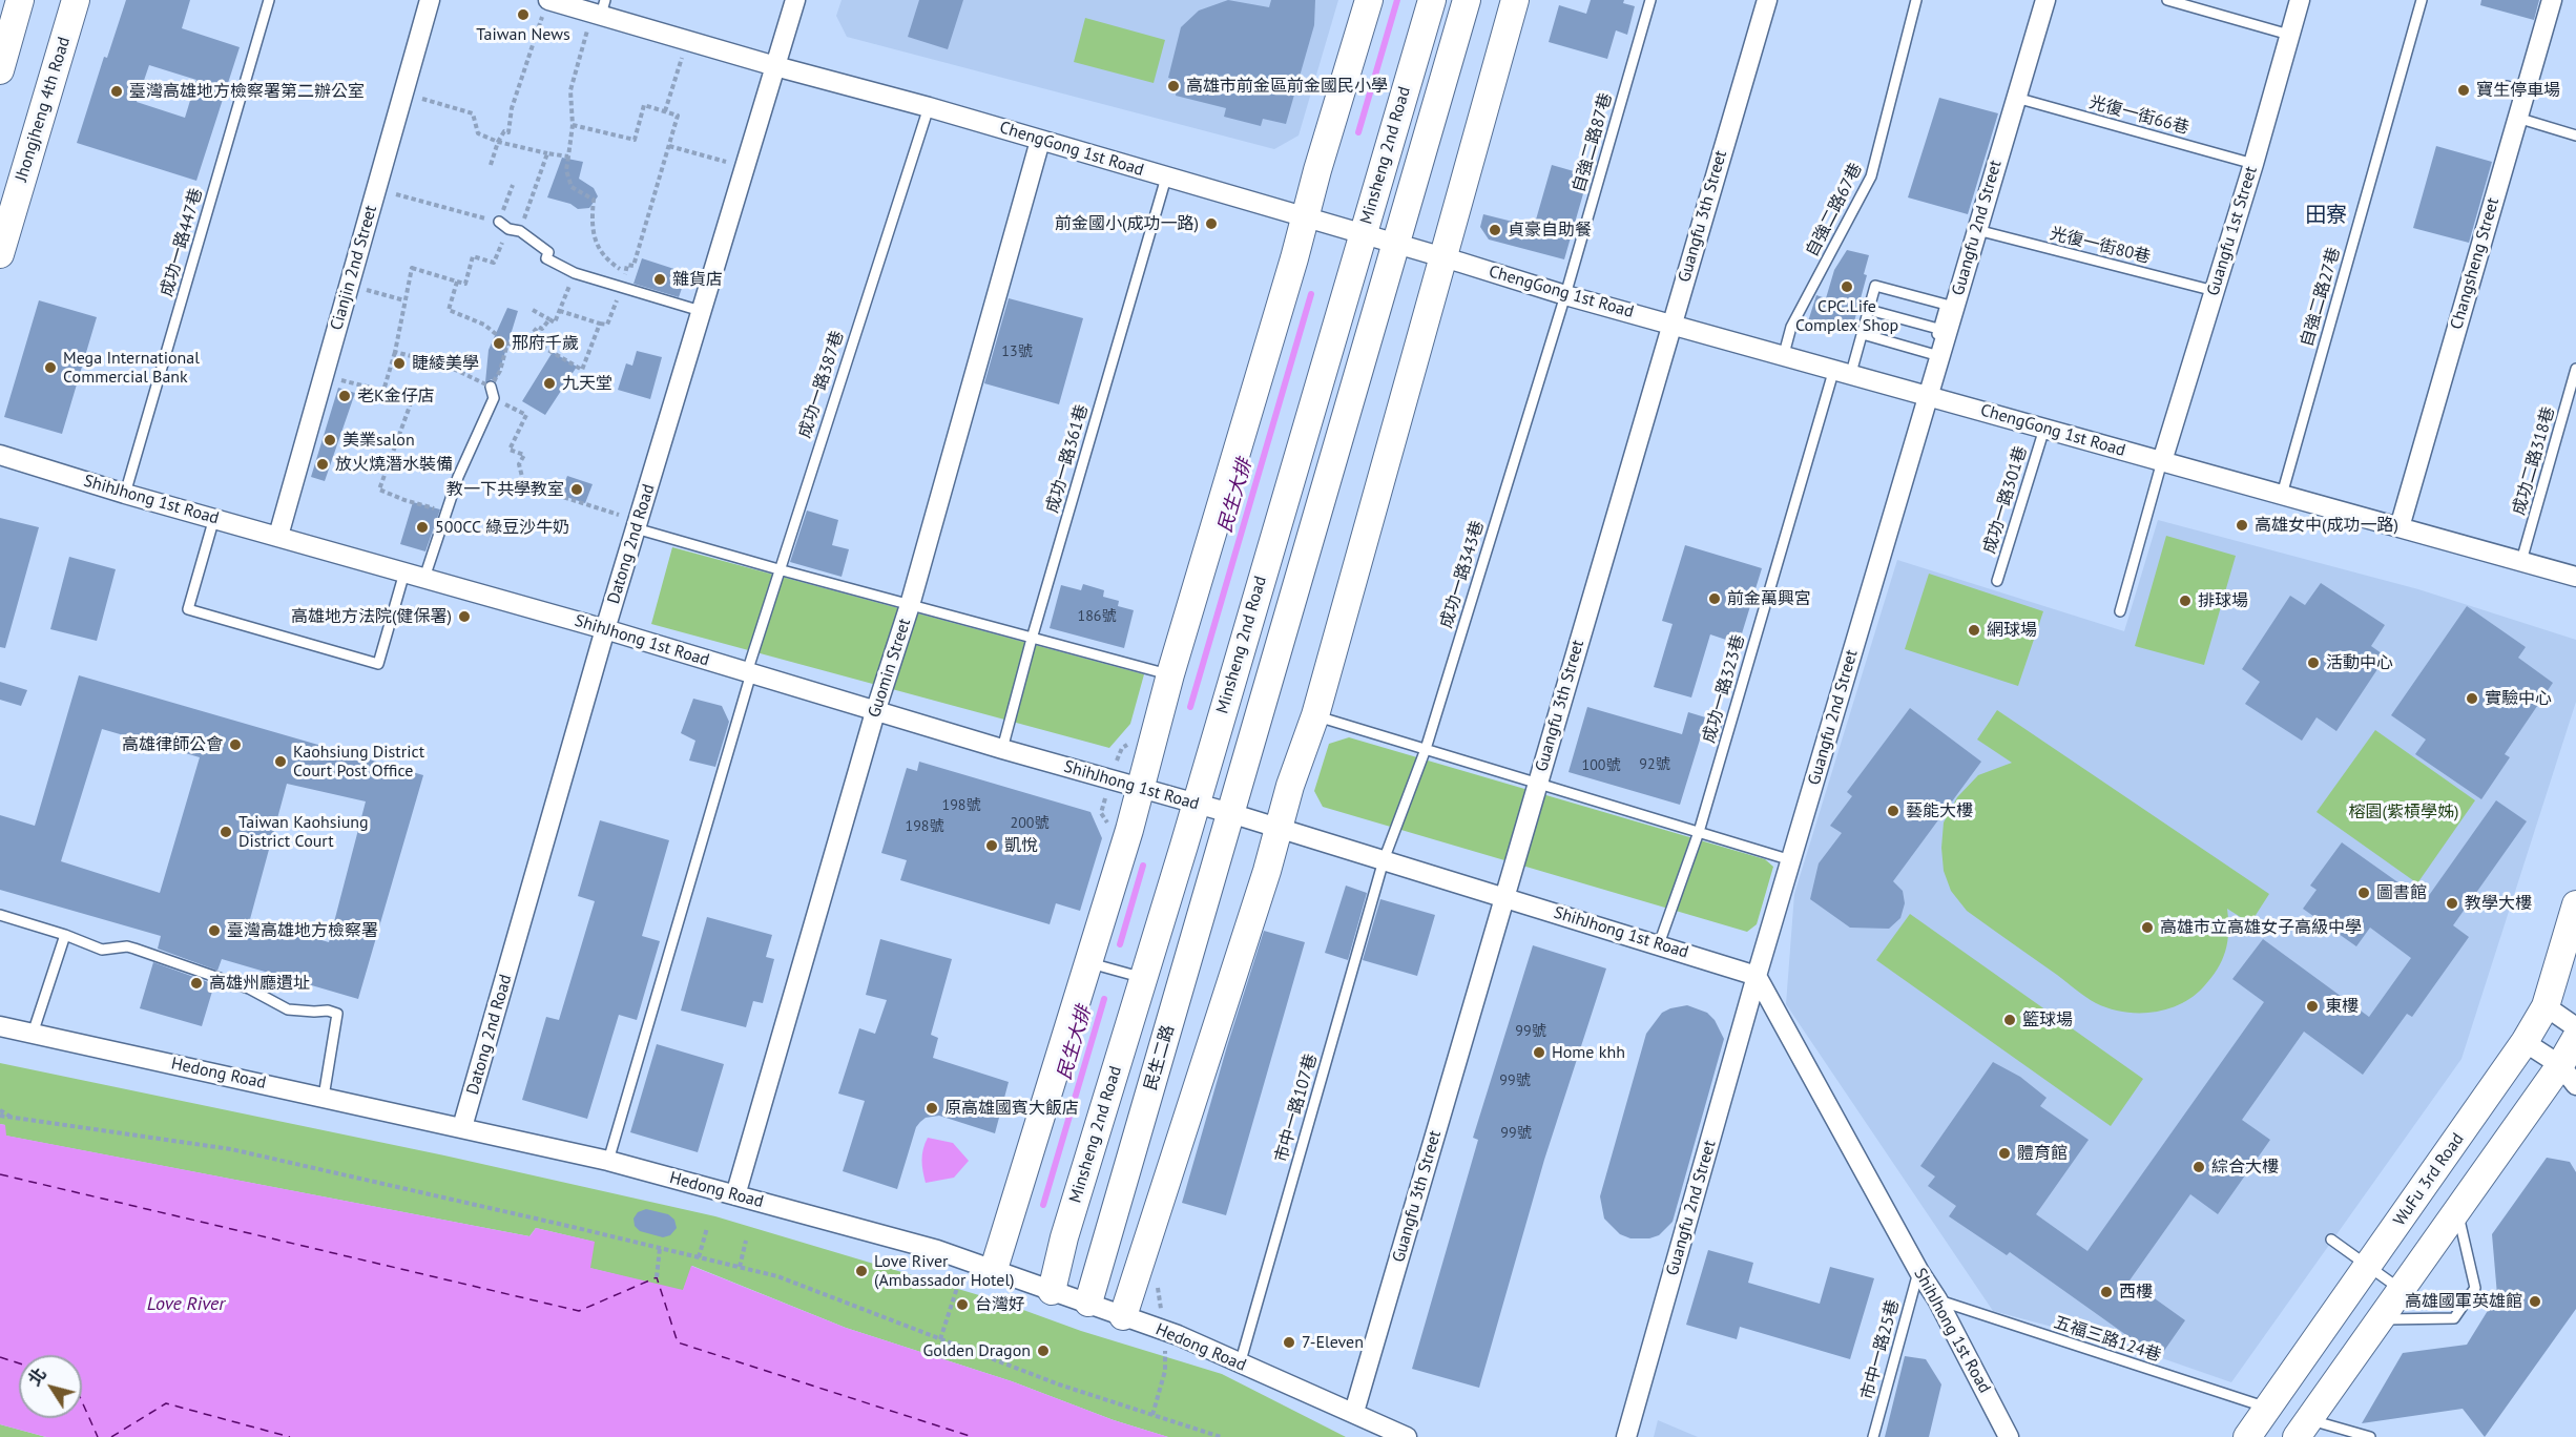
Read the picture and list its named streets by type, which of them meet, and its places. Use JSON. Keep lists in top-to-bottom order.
{
  "streets": {
    "main road": [
      "Jhongjheng 4th Road",
      "Minsheng 2nd Road",
      "民生二路",
      "WuFu 3rd Road"
    ],
    "street": [
      "ChengGong 1st Road",
      "Guangfu 3th Street",
      "Guangfu 2nd Street",
      "Guangfu 1st Street",
      "Changsheng Street",
      "Cianjin 2nd Street",
      "ShihJhong 1st Road",
      "Datong 2nd Road",
      "Guomin Street",
      "Hedong Road"
    ],
    "lane": [
      "光復一街66巷",
      "自強二路87巷",
      "自強二路67巷",
      "成功一路447巷",
      "光復一街80巷",
      "自強二路27巷",
      "成功一路387巷",
      "成功一路361巷",
      "成功二路318巷",
      "成功一路301巷",
      "成功一路343巷",
      "成功一路323巷",
      "市中一路107巷",
      "五福三路124巷",
      "市中一路25巷"
    ]
  },
  "crossings": [
    ["光復一街66巷", "Guangfu 2nd Street"],
    ["光復一街66巷", "Guangfu 1st Street"],
    ["自強二路87巷", "ChengGong 1st Road"],
    ["自強二路87巷", "成功一路343巷"],
    ["ChengGong 1st Road", "Minsheng 2nd Road"],
    ["ChengGong 1st Road", "自強二路67巷"],
    ["ChengGong 1st Road", "Guangfu 3th Street"],
    ["ChengGong 1st Road", "Guangfu 2nd Street"],
    ["ChengGong 1st Road", "Guangfu 1st Street"],
    ["ChengGong 1st Road", "Changsheng Street"],
    ["ChengGong 1st Road", "自強二路27巷"],
    ["ChengGong 1st Road", "成功一路387巷"],
    ["ChengGong 1st Road", "成功一路361巷"],
    ["ChengGong 1st Road", "成功二路318巷"],
    ["ChengGong 1st Road", "成功一路301巷"],
    ["ChengGong 1st Road", "Datong 2nd Road"],
    ["ChengGong 1st Road", "成功一路343巷"],
    ["ChengGong 1st Road", "Guomin Street"],
    ["ChengGong 1st Road", "成功一路323巷"],
    ["Minsheng 2nd Road", "ShihJhong 1st Road"],
    ["Minsheng 2nd Road", "民生二路"],
    ["Minsheng 2nd Road", "Hedong Road"],
    ["Guangfu 3th Street", "ShihJhong 1st Road"],
    ["Guangfu 3th Street", "Hedong Road"],
    ["Guangfu 2nd Street", "光復一街80巷"],
    ["Guangfu 2nd Street", "ShihJhong 1st Road"],
    ["Guangfu 2nd Street", "成功一路323巷"],
    ["Guangfu 1st Street", "光復一街80巷"],
    ["成功一路447巷", "ShihJhong 1st Road"],
    ["Cianjin 2nd Street", "ShihJhong 1st Road"],
    ["成功一路387巷", "ShihJhong 1st Road"],
    ["成功一路387巷", "Hedong Road"],
    ["成功一路361巷", "ShihJhong 1st Road"],
    ["ShihJhong 1st Road", "Datong 2nd Road"],
    ["ShihJhong 1st Road", "成功一路343巷"],
    ["ShihJhong 1st Road", "Guomin Street"],
    ["ShihJhong 1st Road", "成功一路323巷"],
    ["ShihJhong 1st Road", "民生二路"],
    ["ShihJhong 1st Road", "市中一路107巷"],
    ["ShihJhong 1st Road", "五福三路124巷"],
    ["ShihJhong 1st Road", "市中一路25巷"],
    ["Datong 2nd Road", "Hedong Road"],
    ["成功一路343巷", "市中一路107巷"],
    ["Guomin Street", "Hedong Road"],
    ["民生二路", "Hedong Road"],
    ["Hedong Road", "市中一路107巷"],
    ["WuFu 3rd Road", "五福三路124巷"]
  ],
  "districts": ["田寮"],
  "water": ["民生大排", "Love River"],
  "parks": ["榕園(紫槓學姊)"],
  "places": [
    "Taiwan News",
    "高雄市前金區前金國民小學",
    "寶生停車場",
    "臺灣高雄地方檢察署第二辦公室",
    "前金國小(成功一路)",
    "貞豪自助餐",
    "雜貨店",
    "CPC.Life Complex Shop",
    "邢府千歲",
    "睫綾美學",
    "Mega International Commercial Bank",
    "九天堂",
    "老K金仔店",
    "美業salon",
    "放火燒潛水裝備",
    "教一下共學教室",
    "高雄女中(成功一路)",
    "500CC 綠豆沙牛奶",
    "前金萬興宮",
    "排球場",
    "高雄地方法院(健保署)",
    "網球場",
    "活動中心",
    "實驗中心",
    "高雄律師公會",
    "Kaohsiung District Court Post Office",
    "藝能大樓",
    "Taiwan Kaohsiung District Court",
    "凱悅",
    "圖書館",
    "教學大樓",
    "高雄市立高雄女子高級中學",
    "臺灣高雄地方檢察署",
    "高雄州廳遺址",
    "東樓",
    "籃球場",
    "Home khh",
    "原高雄國賓大飯店",
    "體育館",
    "綜合大樓",
    "Love River (Ambassador Hotel)",
    "西樓",
    "高雄國軍英雄館",
    "台灣好",
    "7-Eleven",
    "Golden Dragon"
  ],
  "house_numbers": [
    "13號",
    "186號",
    "92號",
    "100號",
    "198號",
    "200號",
    "198號",
    "99號",
    "99號",
    "99號"
  ],
  "north": "top left"
}
